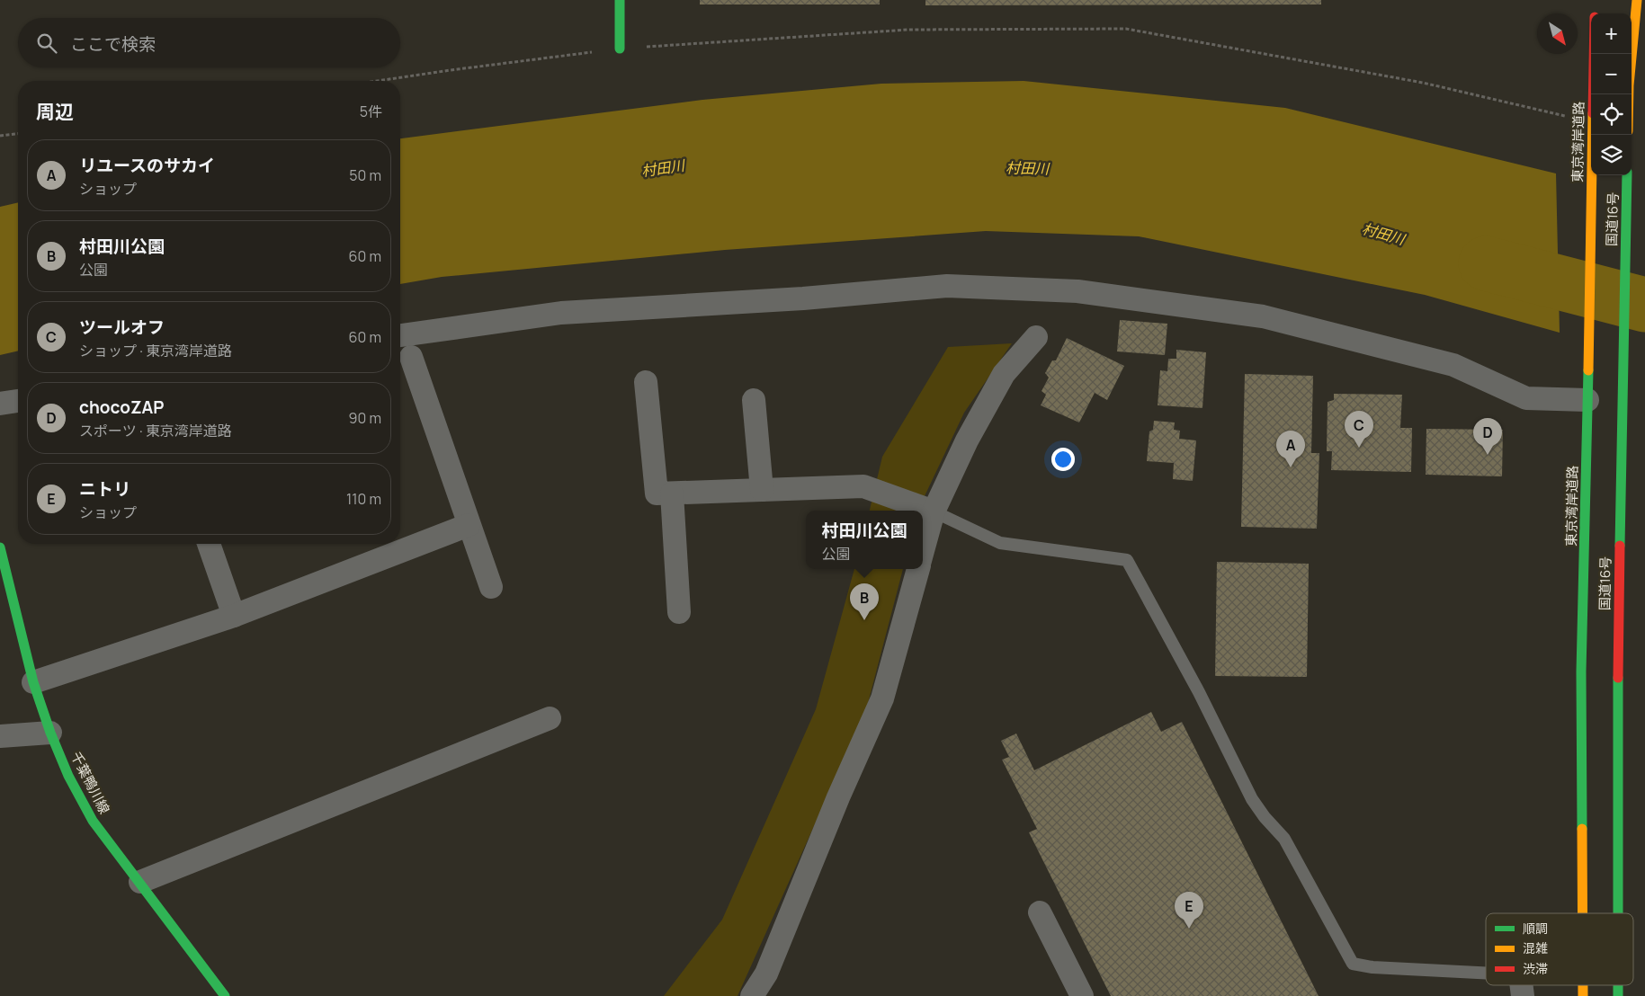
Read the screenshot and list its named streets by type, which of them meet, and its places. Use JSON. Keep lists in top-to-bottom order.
{
  "streets": {
    "main road": ["東京湾岸道路", "国道16号", "千葉鴨川線"]
  },
  "water": ["村田川"],
  "legend": ["順調", "混雑", "渋滞"],
  "north": "bottom right",
  "page": {
    "map_buttons": ["+", "−"],
    "search": "ここで検索",
    "heading": ["周辺", "5件"],
    "list": [
      {
        "mark": "A",
        "name": "リユースのサカイ",
        "note": "ショップ",
        "value": "50 m"
      },
      {
        "mark": "B",
        "name": "村田川公園",
        "note": "公園",
        "value": "60 m"
      },
      {
        "mark": "C",
        "name": "ツールオフ",
        "note": "ショップ · 東京湾岸道路",
        "value": "60 m"
      },
      {
        "mark": "D",
        "name": "chocoZAP",
        "note": "スポーツ · 東京湾岸道路",
        "value": "90 m"
      },
      {
        "mark": "E",
        "name": "ニトリ",
        "note": "ショップ",
        "value": "110 m"
      }
    ],
    "pins": [
      "C",
      "D",
      "A",
      "B",
      "E"
    ],
    "popup": ["村田川公園", "公園"]
  }
}
